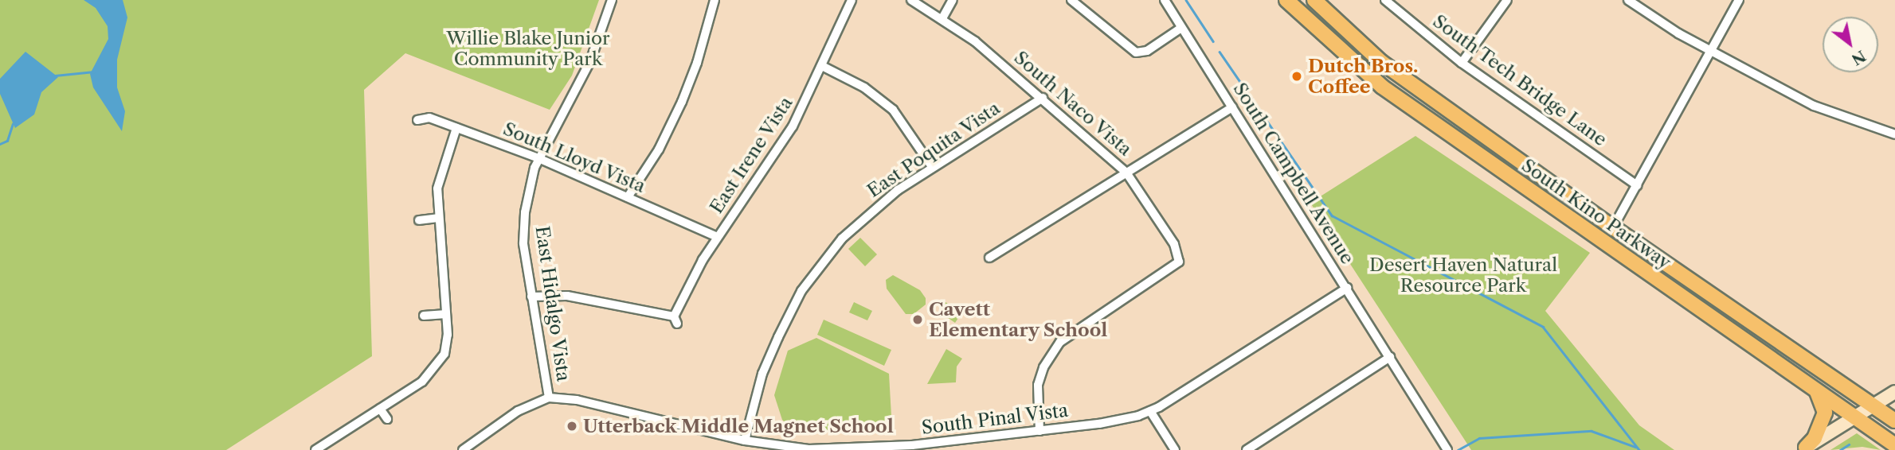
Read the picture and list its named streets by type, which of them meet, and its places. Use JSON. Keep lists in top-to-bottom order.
{
  "streets": {
    "main road": ["South Kino Parkway"],
    "street": [
      "South Tech Bridge Lane",
      "South Naco Vista",
      "East Poquita Vista",
      "East Irene Vista",
      "South Lloyd Vista",
      "South Campbell Avenue",
      "East Hidalgo Vista",
      "South Pinal Vista"
    ]
  },
  "crossings": [
    ["South Naco Vista", "East Poquita Vista"],
    ["South Naco Vista", "South Pinal Vista"],
    ["East Poquita Vista", "South Pinal Vista"],
    ["East Irene Vista", "South Lloyd Vista"],
    ["East Irene Vista", "East Hidalgo Vista"],
    ["South Lloyd Vista", "East Hidalgo Vista"],
    ["South Campbell Avenue", "South Pinal Vista"],
    ["East Hidalgo Vista", "South Pinal Vista"]
  ],
  "parks": ["Willie Blake Junior Community Park", "Desert Haven Natural Resource Park"],
  "places": ["Dutch Bros. Coffee", "Cavett Elementary School", "Utterback Middle Magnet School"],
  "north": "bottom right"
}
